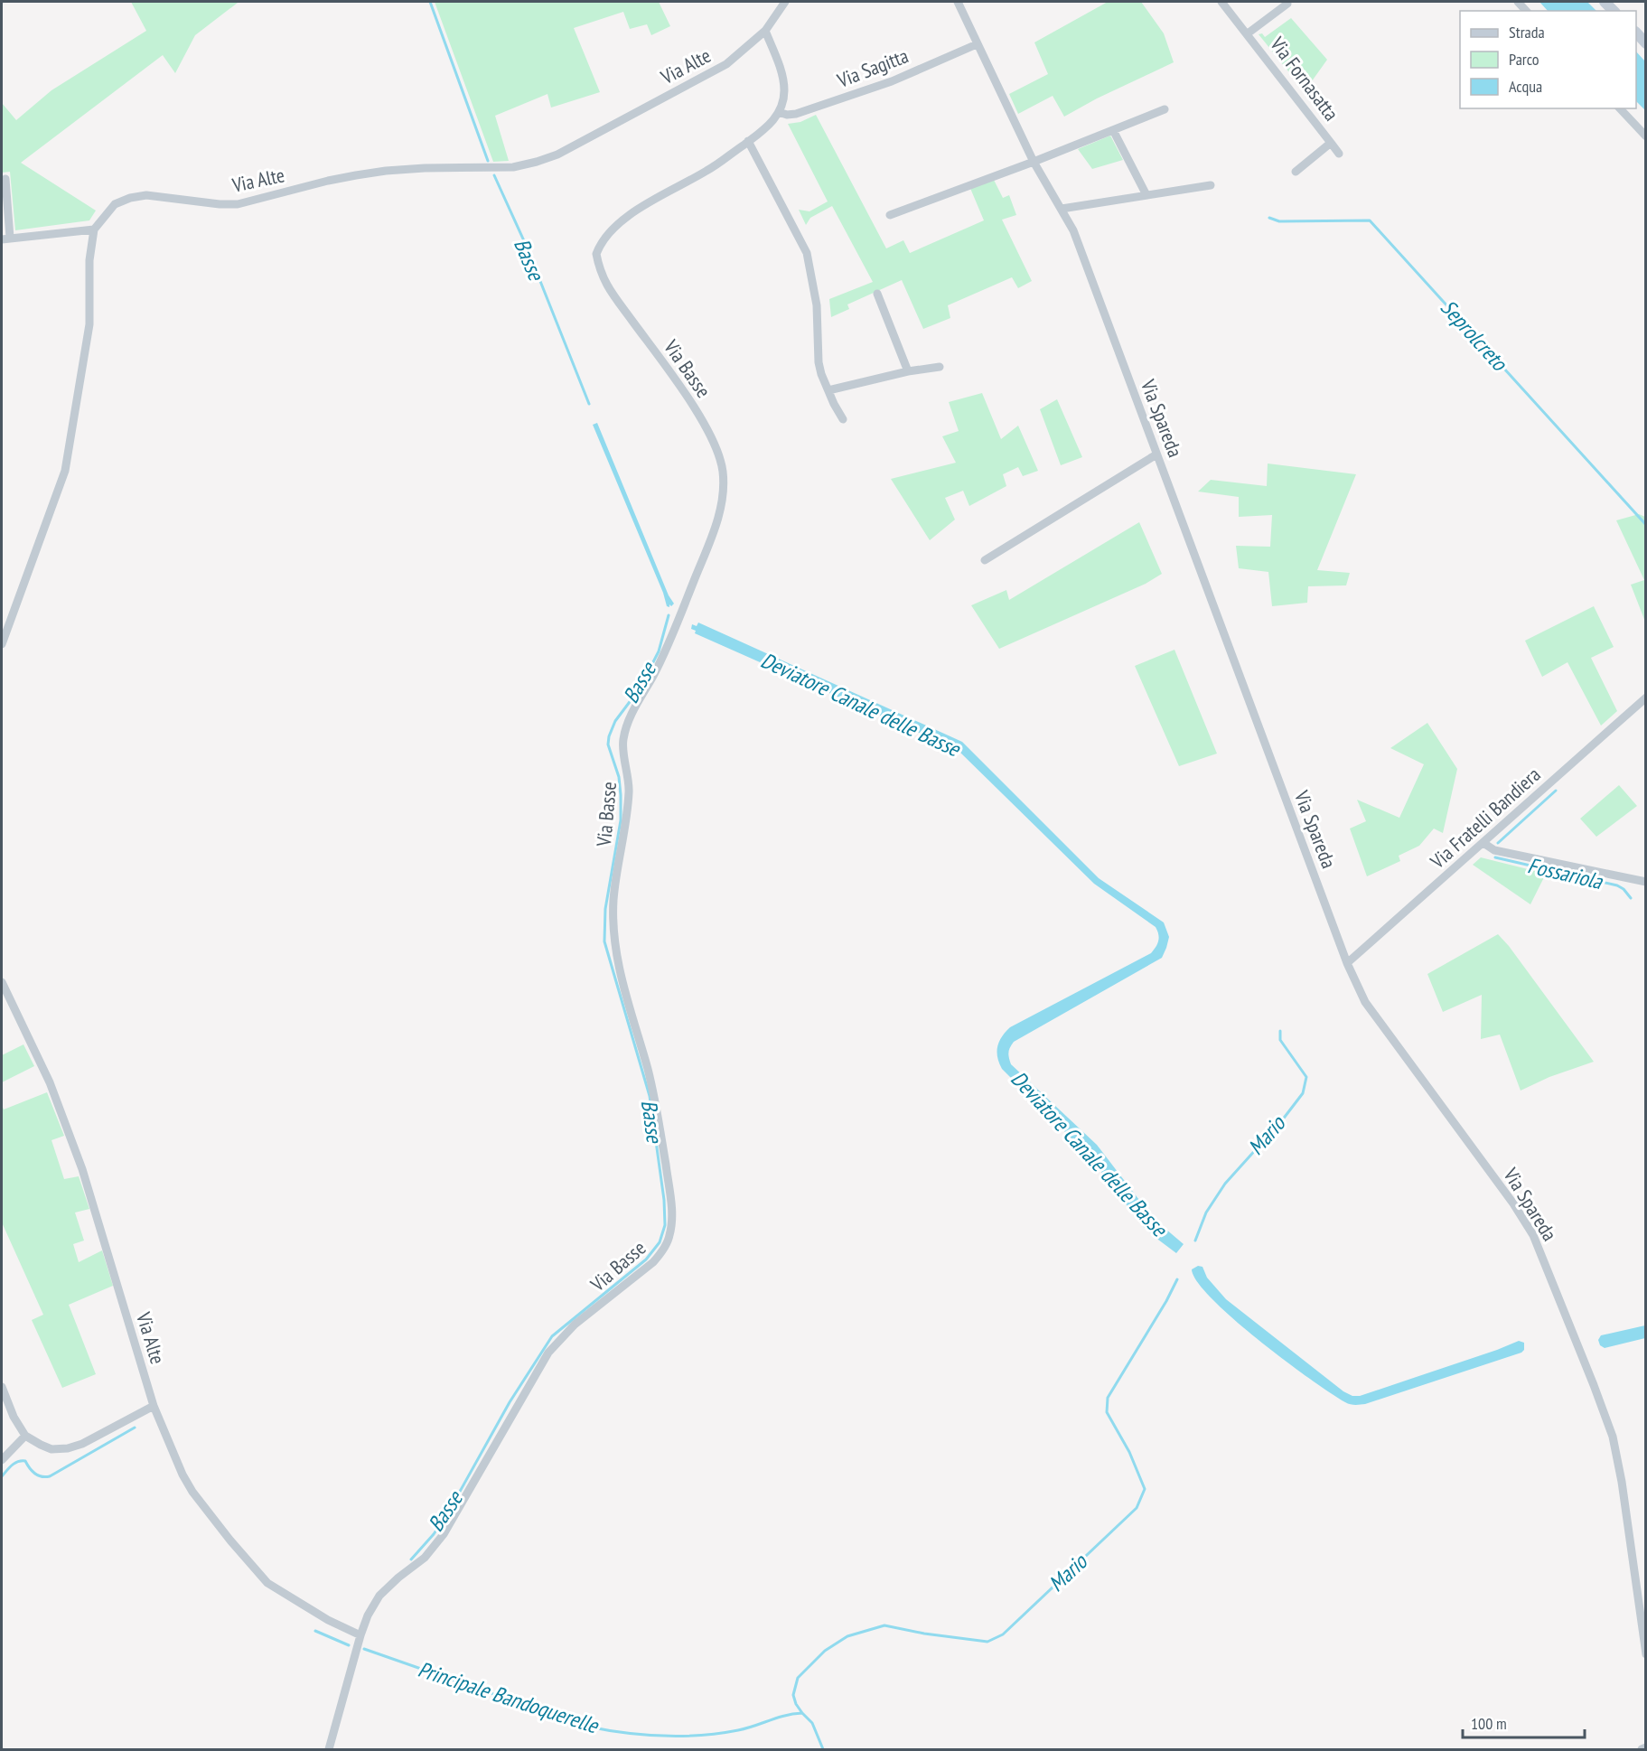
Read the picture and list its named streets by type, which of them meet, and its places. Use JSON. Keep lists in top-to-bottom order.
{
  "streets": {
    "street": [
      "Via Alte",
      "Via Sagitta",
      "Via Fornasatta",
      "Via Basse",
      "Via Spareda",
      "Via Fratelli Bandiera"
    ]
  },
  "crossings": [
    ["Via Alte", "Via Basse"],
    ["Via Sagitta", "Via Basse"],
    ["Via Sagitta", "Via Spareda"],
    ["Via Spareda", "Via Fratelli Bandiera"]
  ],
  "water": [
    "Basse",
    "Seprolcreto",
    "Deviatore Canale delle Basse",
    "Fossariola",
    "Mario",
    "Principale Bandoquerelle"
  ],
  "legend": ["Strada", "Parco", "Acqua"],
  "scale_bar": "100 m"
}
